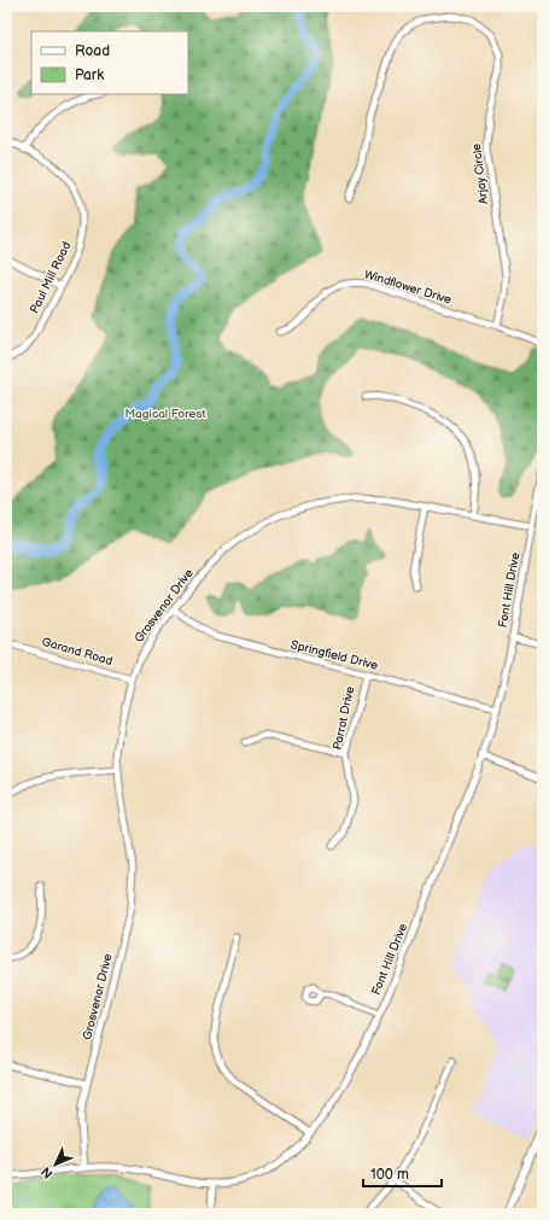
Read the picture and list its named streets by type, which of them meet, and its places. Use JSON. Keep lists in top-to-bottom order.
{
  "streets": {
    "street": [
      "Arjay Circle",
      "Paul Mill Road",
      "Windflower Drive",
      "Font Hill Drive",
      "Grosvenor Drive",
      "Garand Road",
      "Springfield Drive",
      "Parrot Drive"
    ]
  },
  "crossings": [
    ["Arjay Circle", "Windflower Drive"],
    ["Font Hill Drive", "Grosvenor Drive"],
    ["Font Hill Drive", "Springfield Drive"],
    ["Grosvenor Drive", "Garand Road"],
    ["Grosvenor Drive", "Springfield Drive"],
    ["Springfield Drive", "Parrot Drive"]
  ],
  "parks": ["Magical Forest"],
  "legend": ["Road", "Park"],
  "scale_bar": "100 m",
  "north": "bottom left"
}
